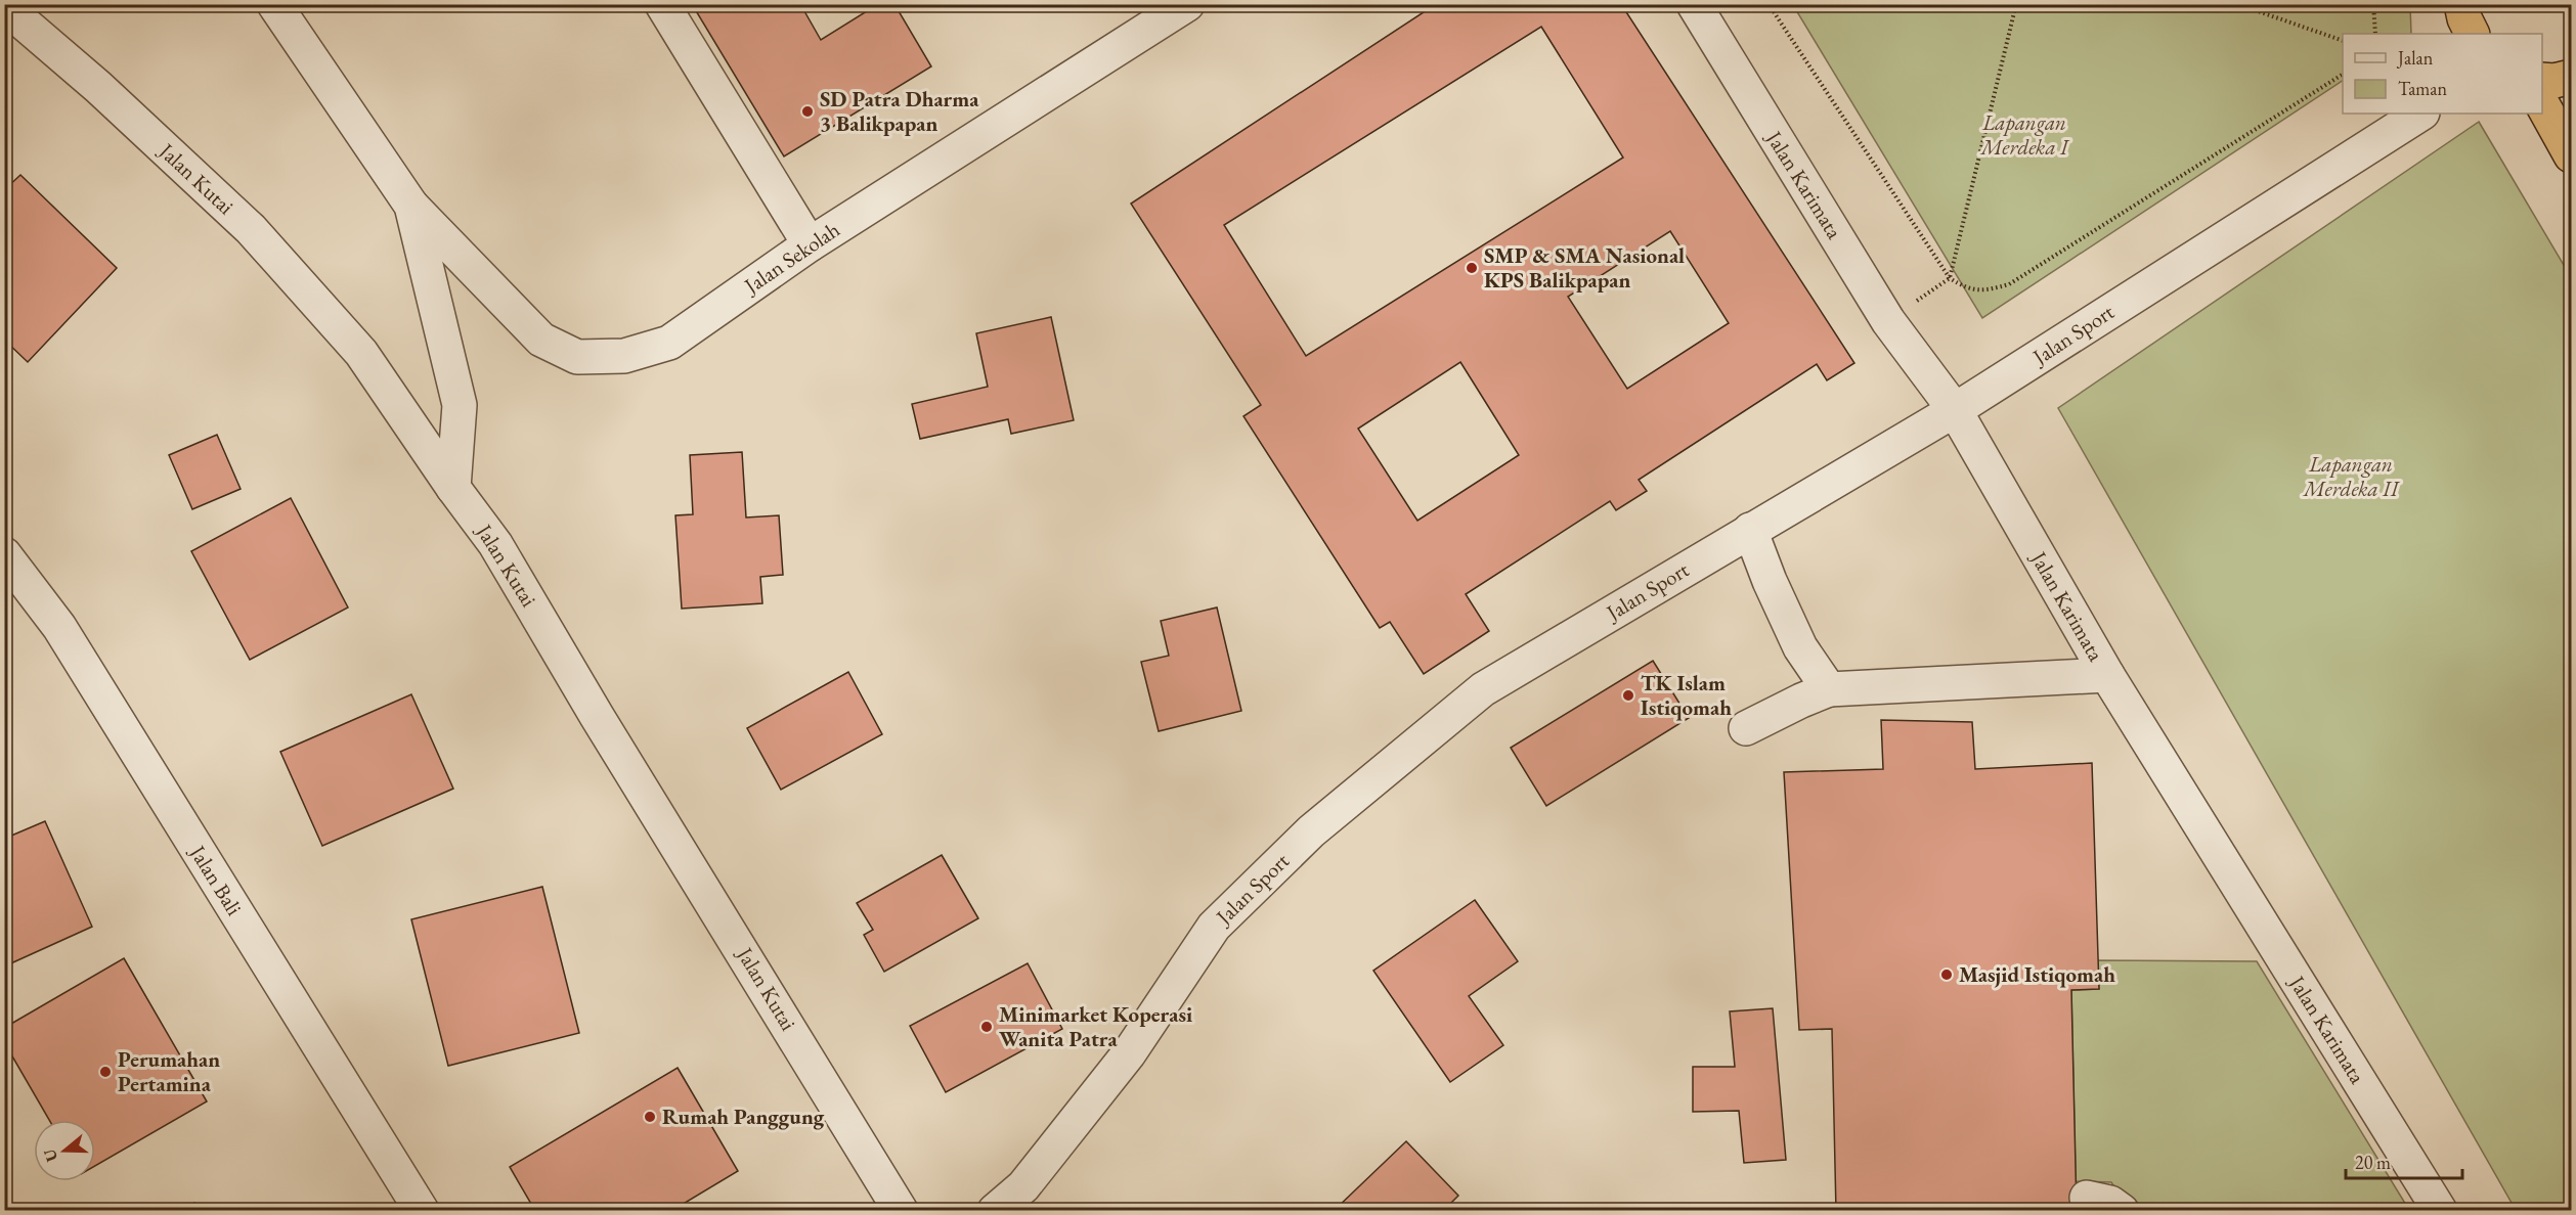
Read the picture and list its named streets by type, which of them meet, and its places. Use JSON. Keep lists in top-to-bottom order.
{
  "streets": {
    "street": [
      "Jalan Kutai",
      "Jalan Karimata",
      "Jalan Sekolah",
      "Jalan Sport",
      "Jalan Bali"
    ]
  },
  "crossings": [
    ["Jalan Karimata", "Jalan Sport"]
  ],
  "parks": ["Lapangan Merdeka I", "Lapangan Merdeka II"],
  "places": [
    "SD Patra Dharma 3 Balikpapan",
    "SMP & SMA Nasional KPS Balikpapan",
    "TK Islam Istiqomah",
    "Masjid Istiqomah",
    "Minimarket Koperasi Wanita Patra",
    "Perumahan Pertamina",
    "Rumah Panggung"
  ],
  "legend": ["Jalan", "Taman"],
  "scale_bar": "20 m",
  "north": "left"
}
